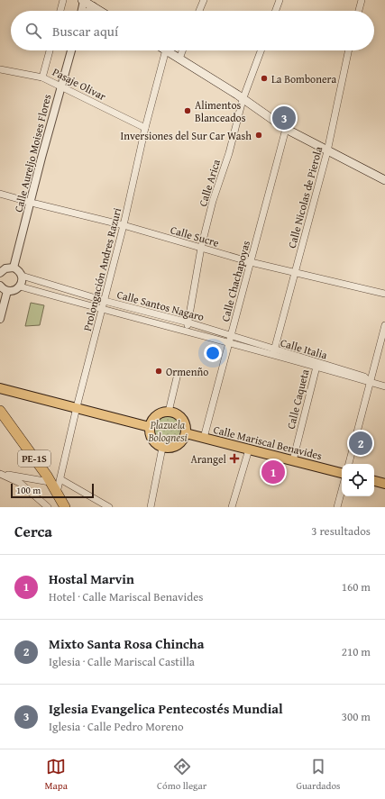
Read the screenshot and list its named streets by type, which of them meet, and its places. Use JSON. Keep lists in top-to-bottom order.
{
  "streets": {
    "highway": ["PE-1S"],
    "main road": ["Calle Mariscal Benavides"],
    "street": [
      "Pasaje Olivar",
      "Calle Aureljo Moises Flores",
      "Calle Arica",
      "Calle Nicolas de Pierola",
      "Calle Sucre",
      "Prolongación Andres Razuri",
      "Calle Chachapoyas",
      "Calle Santos Nagaro",
      "Calle Italia",
      "Calle Caqueta"
    ]
  },
  "crossings": [
    ["Pasaje Olivar", "Calle Aureljo Moises Flores"],
    ["Pasaje Olivar", "Prolongación Andres Razuri"],
    ["Calle Aureljo Moises Flores", "Calle Sucre"],
    ["Calle Arica", "Calle Sucre"],
    ["Calle Arica", "Calle Santos Nagaro"],
    ["Calle Nicolas de Pierola", "Calle Sucre"],
    ["Calle Nicolas de Pierola", "Calle Italia"],
    ["Calle Sucre", "Prolongación Andres Razuri"],
    ["Calle Sucre", "Calle Chachapoyas"],
    ["Prolongación Andres Razuri", "Calle Santos Nagaro"],
    ["Prolongación Andres Razuri", "PE-1S"],
    ["Calle Chachapoyas", "Calle Santos Nagaro"],
    ["Calle Chachapoyas", "Calle Italia"],
    ["Calle Chachapoyas", "Calle Mariscal Benavides"],
    ["Calle Santos Nagaro", "Calle Italia"],
    ["Calle Italia", "Calle Caqueta"],
    ["Calle Caqueta", "Calle Mariscal Benavides"]
  ],
  "parks": ["Plazuela Bolognesi"],
  "places": {
    "other": [
      "La Bombonera",
      "Alimentos Blanceados",
      "Inversiones del Sur Car Wash",
      "Ormenño"
    ],
    "health": ["Arangel"]
  },
  "scale_bar": "100 m",
  "page": {
    "search": "Buscar aquí",
    "pins": ["3", "2", "1"],
    "scale": "100 m",
    "heading": ["Cerca", "3 resultados"],
    "list": [
      {
        "mark": "1",
        "name": "Hostal Marvin",
        "note": "Hotel · Calle Mariscal Benavides",
        "value": "160 m"
      },
      {
        "mark": "2",
        "name": "Mixto Santa Rosa Chincha",
        "note": "Iglesia · Calle Mariscal Castilla",
        "value": "210 m"
      },
      {
        "mark": "3",
        "name": "Iglesia Evangelica Pentecostés Mundial",
        "note": "Iglesia · Calle Pedro Moreno",
        "value": "300 m"
      }
    ],
    "nav": ["Mapa", "Cómo llegar", "Guardados"]
  }
}
